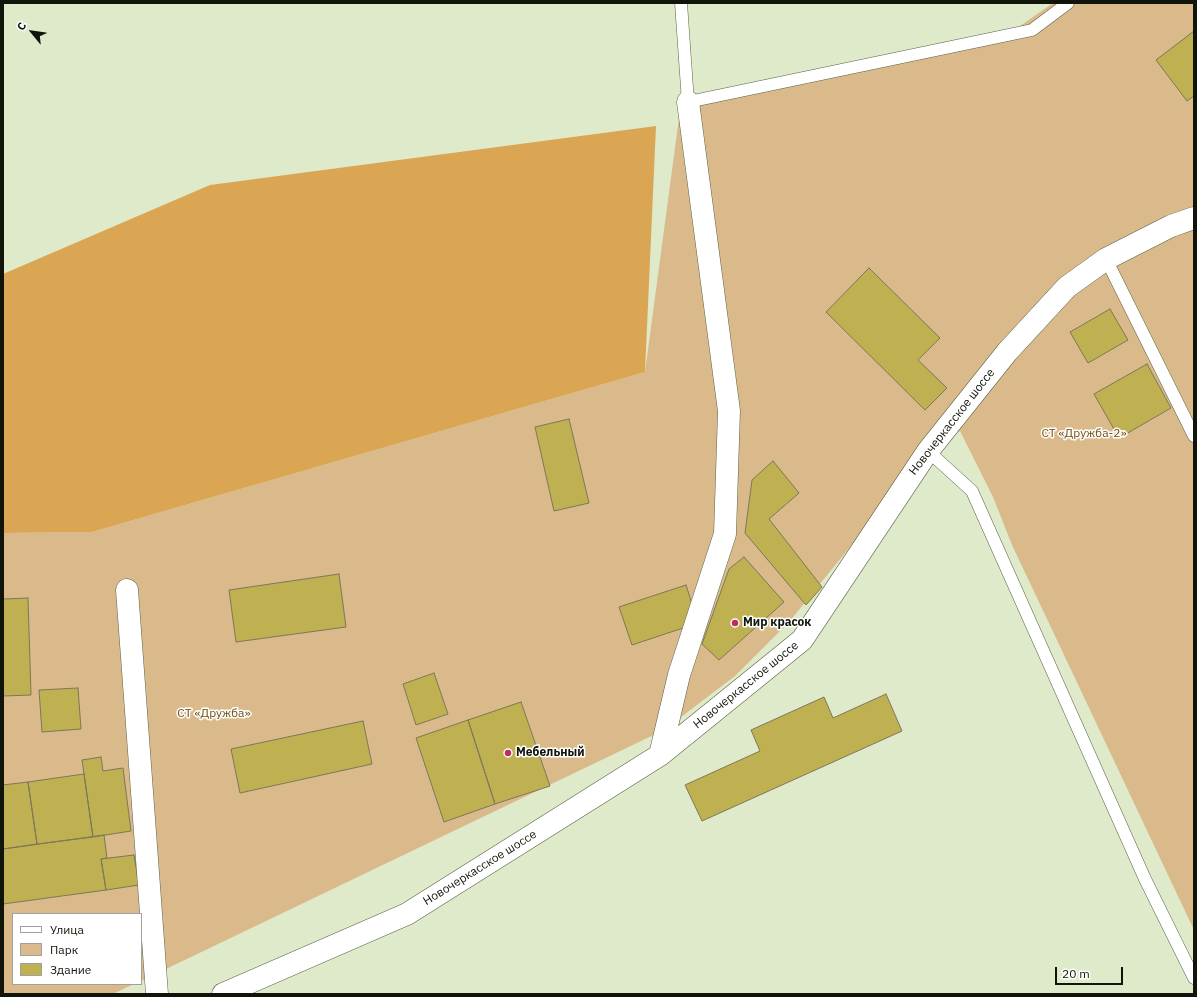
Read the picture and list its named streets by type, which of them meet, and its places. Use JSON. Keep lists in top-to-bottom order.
{
  "streets": {
    "street": ["Новочеркасское шоссе"]
  },
  "parks": ["СТ «Дружба-2»", "СТ «Дружба»"],
  "places": ["Мир красок", "Мебельный"],
  "legend": ["Улица", "Парк", "Здание"],
  "scale_bar": "20 m",
  "north": "top left"
}
